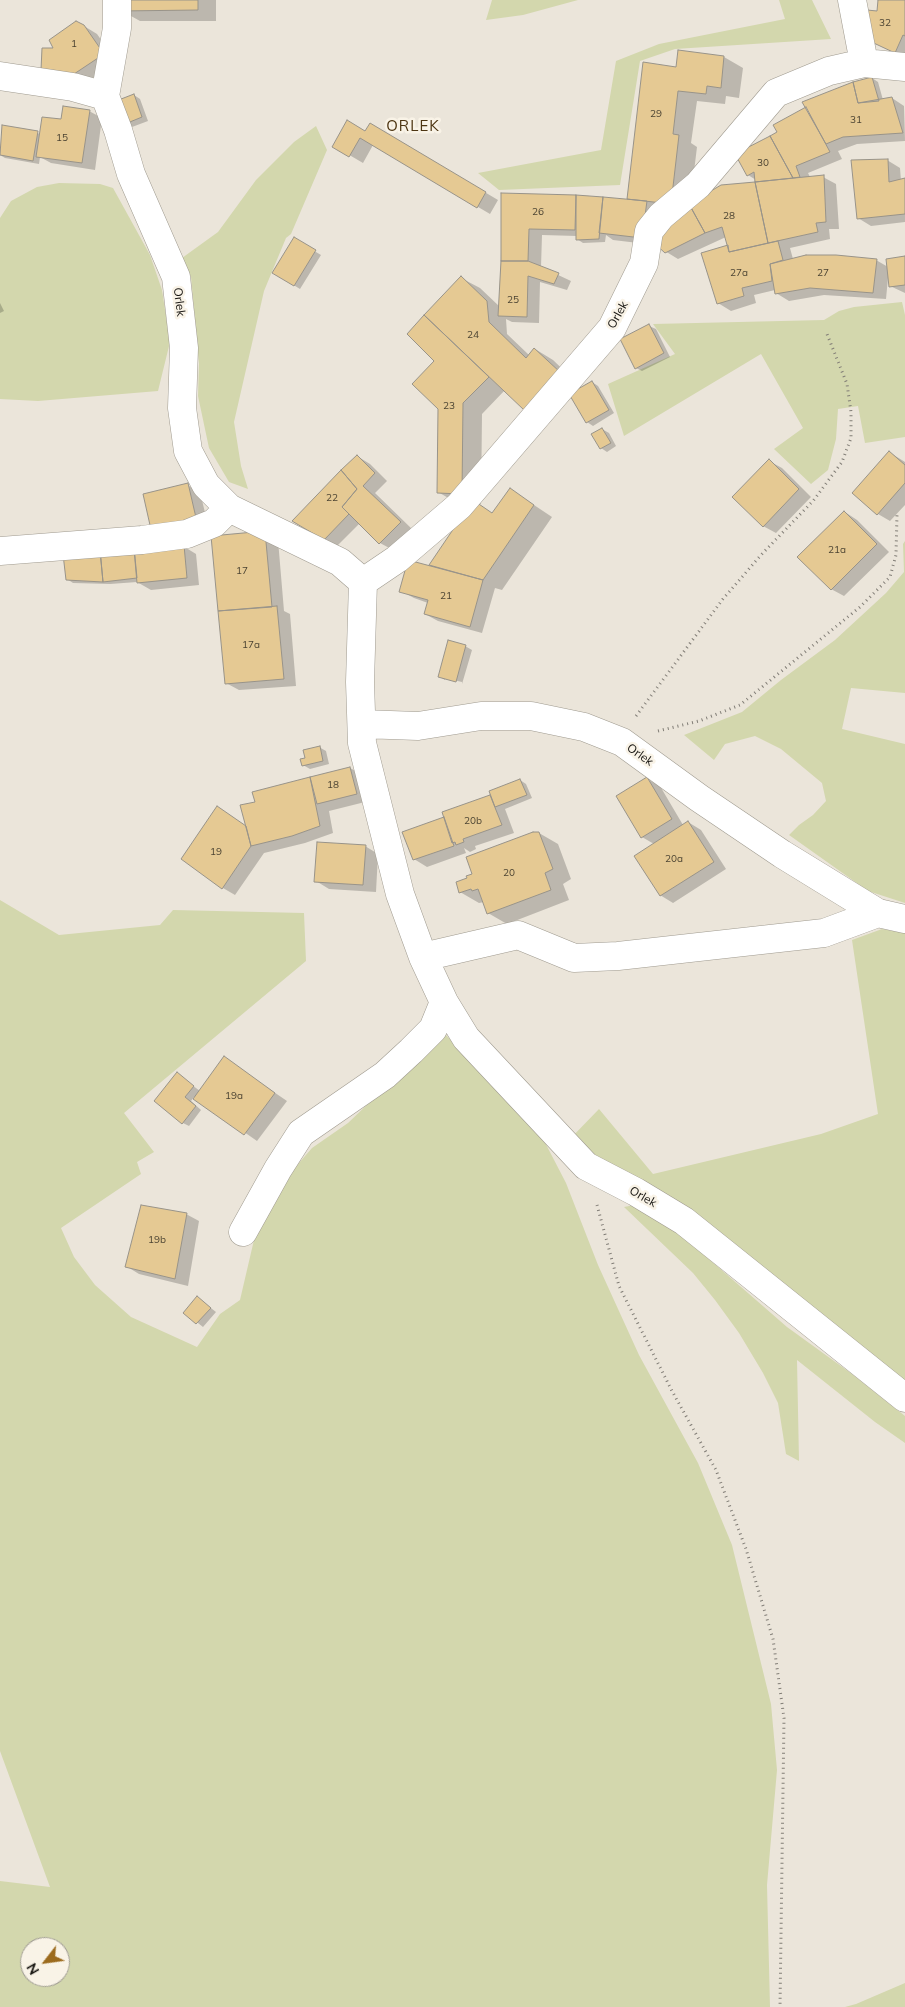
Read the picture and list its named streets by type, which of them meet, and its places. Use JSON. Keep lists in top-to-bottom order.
{
  "streets": {
    "street": ["Orlek"]
  },
  "districts": ["ORLEK"],
  "house_numbers": [
    "32",
    "1",
    "29",
    "31",
    "15",
    "30",
    "26",
    "28",
    "27a",
    "27",
    "25",
    "24",
    "23",
    "22",
    "21a",
    "17",
    "21",
    "17a",
    "18",
    "20b",
    "19",
    "20a",
    "20",
    "19a",
    "19b"
  ],
  "north": "bottom left"
}
